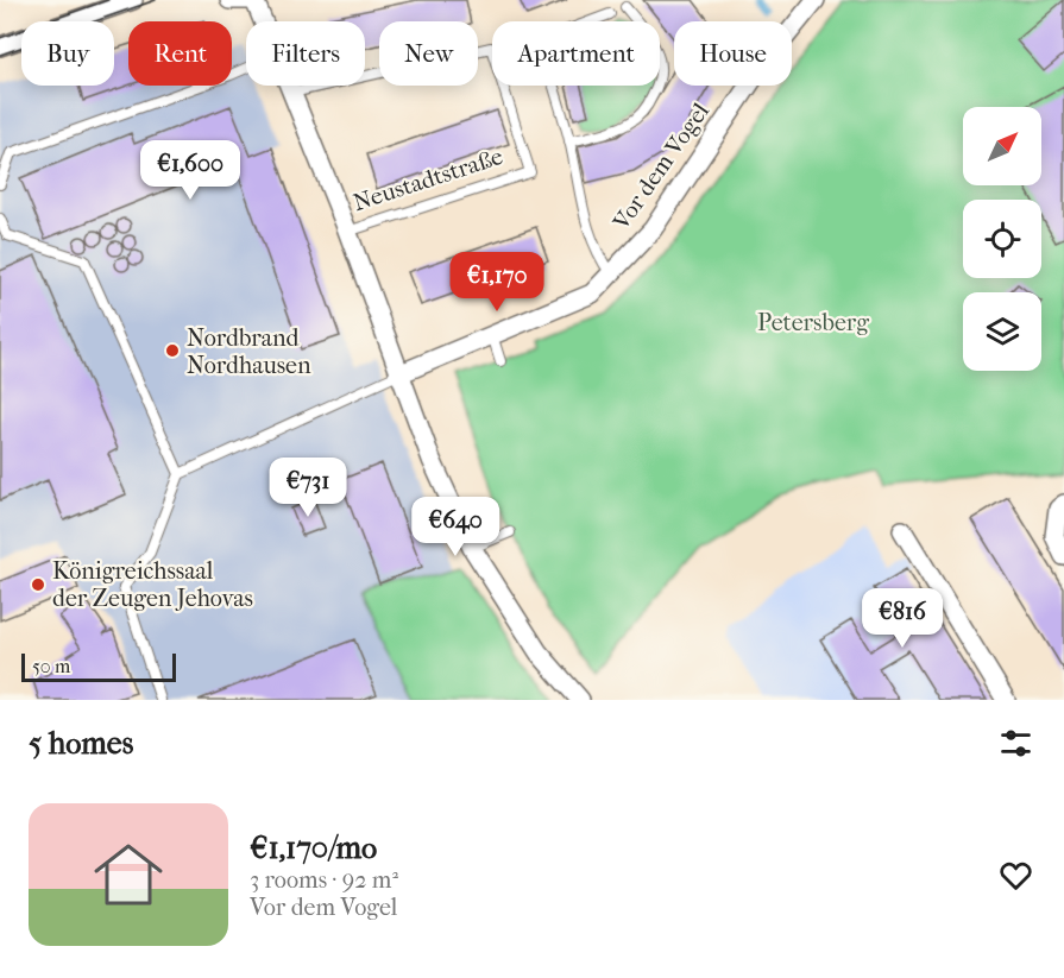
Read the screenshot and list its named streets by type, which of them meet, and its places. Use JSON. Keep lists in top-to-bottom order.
{
  "streets": {
    "street": ["Vor dem Vogel", "Neustadtstraße"]
  },
  "crossings": [
    ["Vor dem Vogel", "Neustadtstraße"]
  ],
  "parks": ["Petersberg"],
  "places": ["Nordbrand Nordhausen", "Königreichssaal der Zeugen Jehovas"],
  "scale_bar": "50 m",
  "north": "top right",
  "page": {
    "chip": [
      "Buy",
      "Rent",
      "Filters",
      "New",
      "Apartment",
      "House"
    ],
    "price": [
      "€1,600",
      "€1,170",
      "€731",
      "€640",
      "€816"
    ],
    "scale": "50 m",
    "heading": "5 homes",
    "list": [
      {
        "name": "€1,170/mo",
        "note": "3 rooms · 92 m² · Vor dem Vogel"
      }
    ]
  }
}
